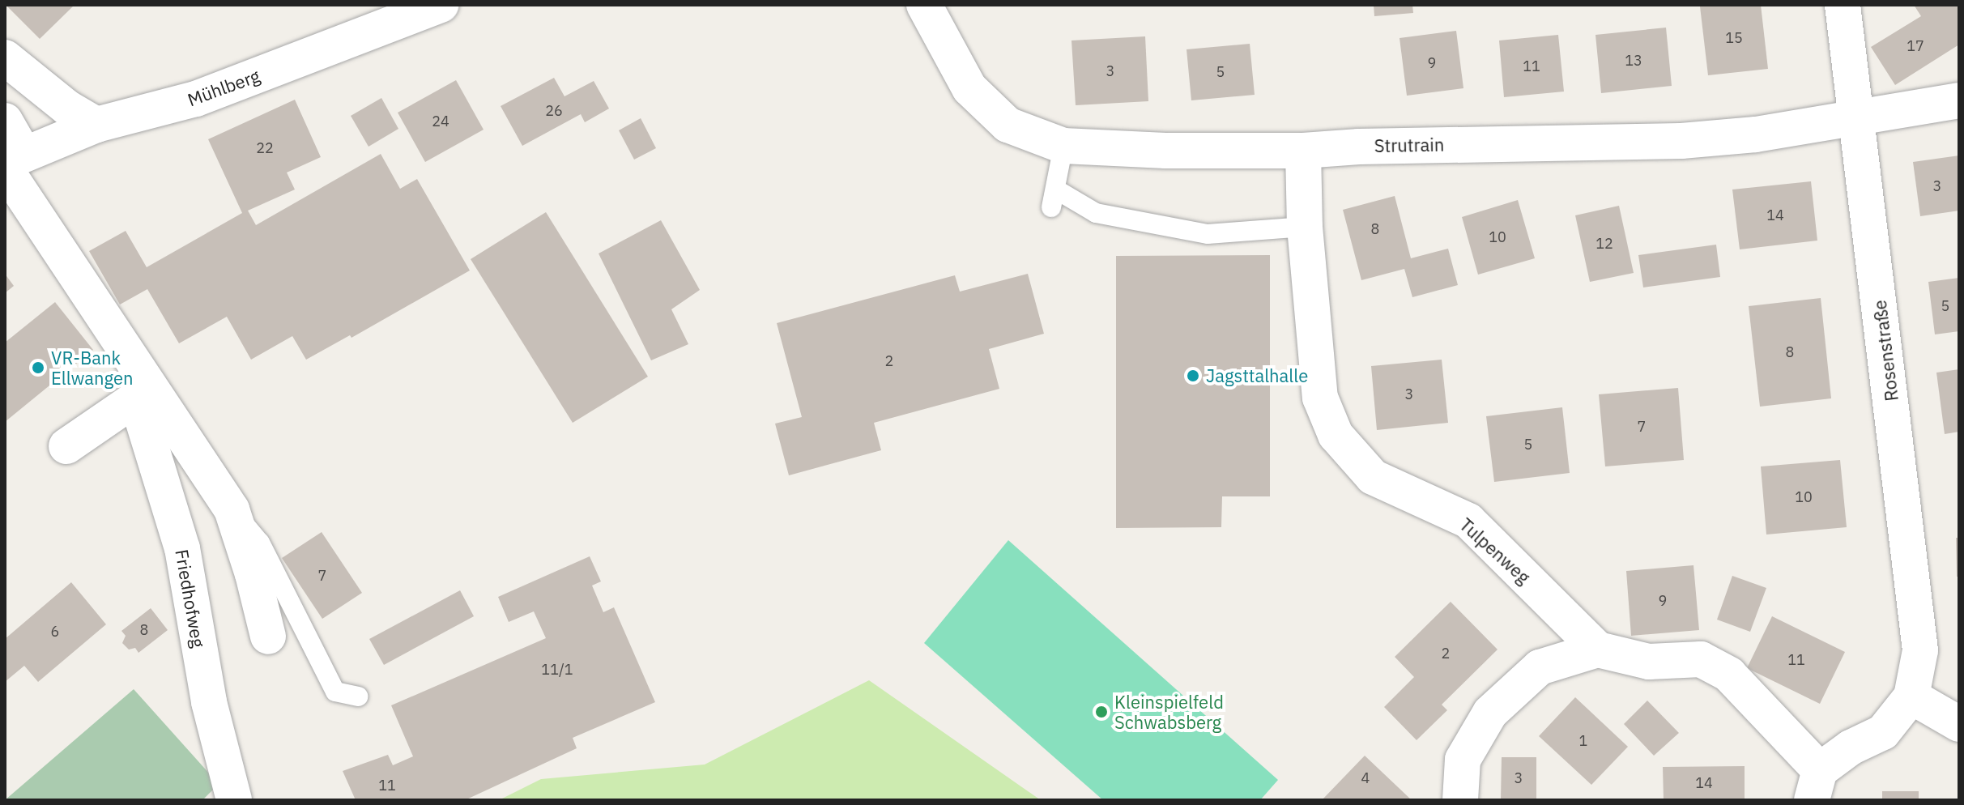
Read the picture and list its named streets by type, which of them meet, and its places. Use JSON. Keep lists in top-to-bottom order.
{
  "streets": {
    "street": [
      "Mühlberg",
      "Strutrain",
      "Rosenstraße",
      "Tulpenweg",
      "Friedhofweg"
    ]
  },
  "crossings": [
    ["Mühlberg", "Friedhofweg"],
    ["Strutrain", "Rosenstraße"],
    ["Strutrain", "Tulpenweg"]
  ],
  "places": ["VR-Bank Ellwangen", "Jagsttalhalle", "Kleinspielfeld Schwabsberg"],
  "house_numbers": [
    "15",
    "17",
    "13",
    "9",
    "11",
    "3",
    "5",
    "26",
    "24",
    "22",
    "3",
    "14",
    "8",
    "10",
    "12",
    "5",
    "8",
    "2",
    "3",
    "7",
    "5",
    "10",
    "7",
    "9",
    "8",
    "6",
    "2",
    "11",
    "11/1",
    "1",
    "4",
    "3",
    "14",
    "11"
  ]
}
